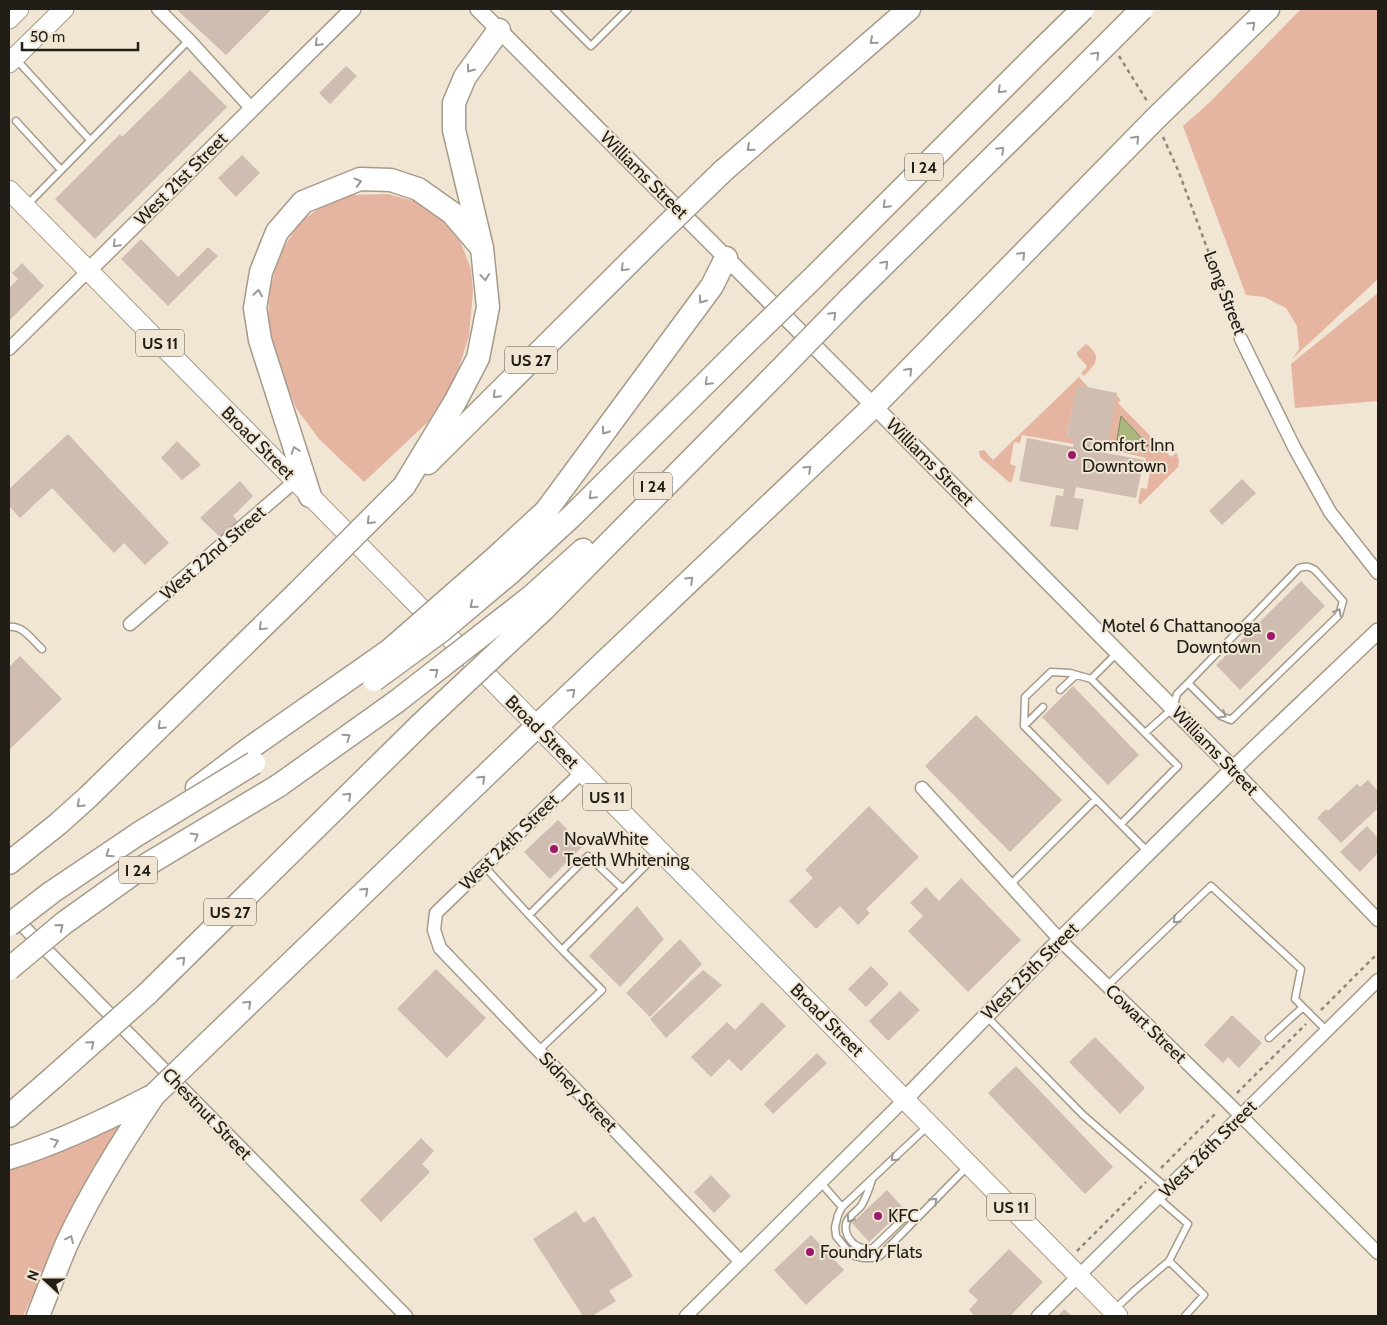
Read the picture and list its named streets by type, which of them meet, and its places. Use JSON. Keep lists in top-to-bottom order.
{
  "streets": {
    "highway": ["I 24", "US 27"],
    "main road": ["US 11", "Broad Street"],
    "street": [
      "Williams Street",
      "West 21st Street",
      "Long Street",
      "West 22nd Street",
      "West 24th Street",
      "West 25th Street",
      "Cowart Street",
      "Sidney Street",
      "Chestnut Street",
      "West 26th Street"
    ]
  },
  "crossings": [
    ["I 24", "US 27"],
    ["Williams Street", "West 25th Street"],
    ["West 21st Street", "Broad Street"],
    ["Broad Street", "West 22nd Street"],
    ["Broad Street", "West 24th Street"],
    ["Broad Street", "West 25th Street"],
    ["Broad Street", "West 26th Street"],
    ["West 24th Street", "Sidney Street"],
    ["West 25th Street", "Cowart Street"],
    ["West 25th Street", "Sidney Street"],
    ["Cowart Street", "West 26th Street"]
  ],
  "one_way": ["West 21st Street"],
  "places": [
    "Comfort Inn Downtown",
    "Motel 6 Chattanooga Downtown",
    "NovaWhite Teeth Whitening",
    "KFC",
    "Foundry Flats"
  ],
  "scale_bar": "50 m",
  "north": "left"
}
